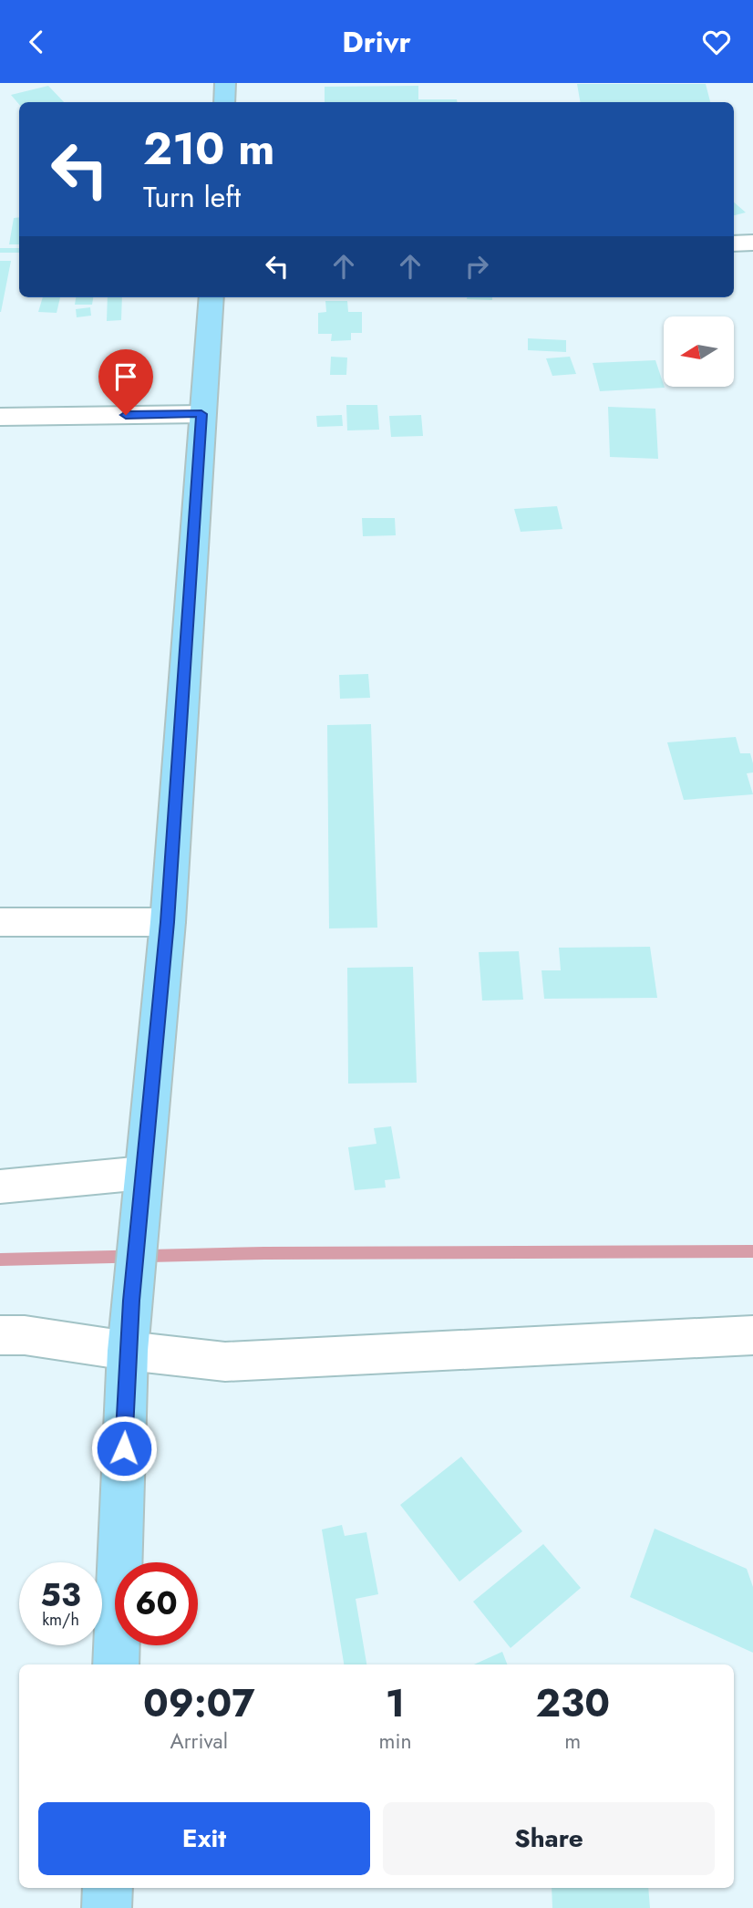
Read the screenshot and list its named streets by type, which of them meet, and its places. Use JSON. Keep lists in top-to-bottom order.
{
  "north": "left",
  "page": {
    "header": "Drivr",
    "turn": ["210 m", "Turn left"],
    "speed": "53 km/h",
    "limit": "60",
    "eta": [
      "09:07",
      "Arrival",
      "1",
      "min",
      "230",
      "m"
    ],
    "buttons": ["Exit", "Share"]
  }
}
